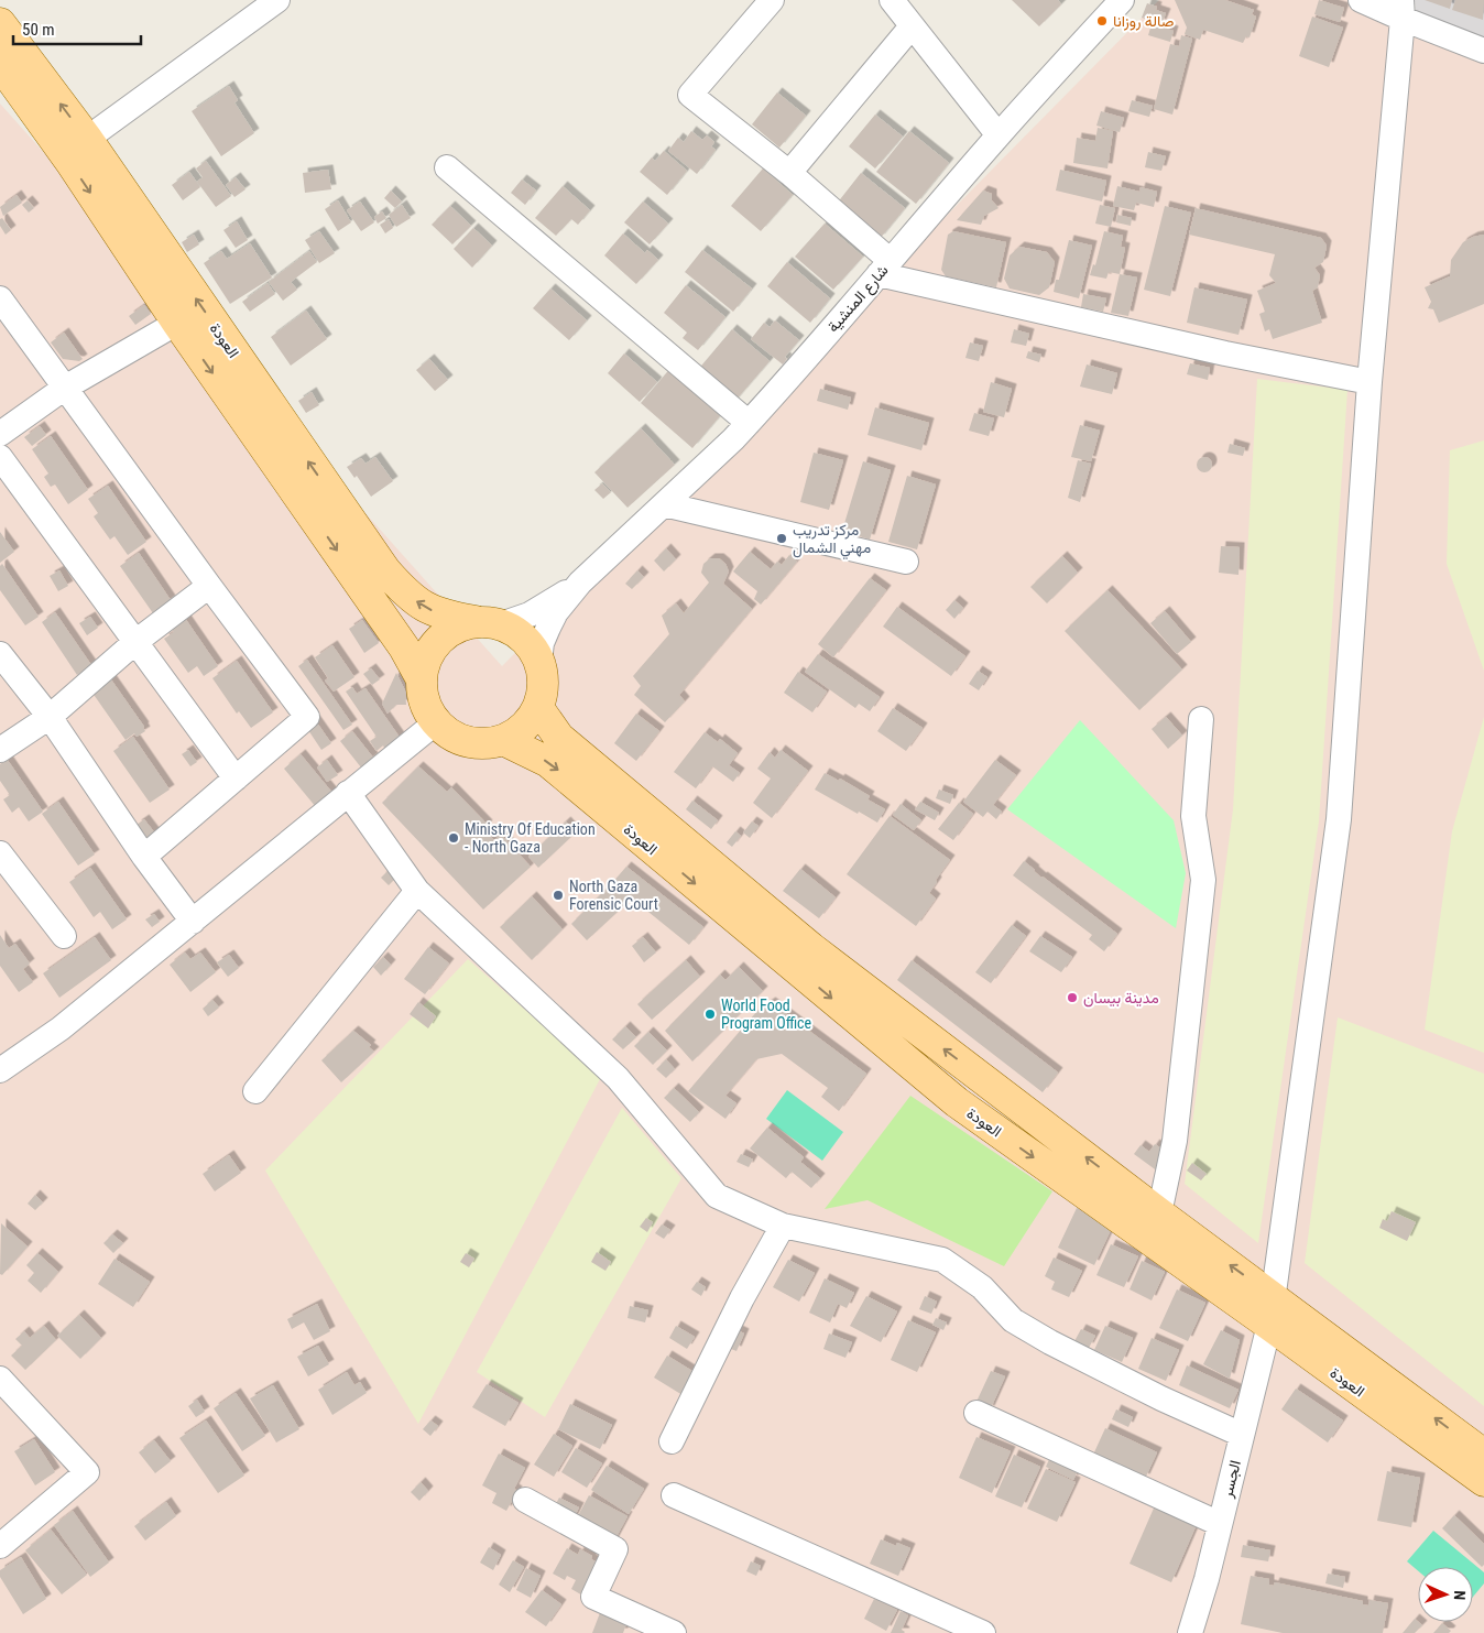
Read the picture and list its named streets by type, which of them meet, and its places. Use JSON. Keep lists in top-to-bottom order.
{
  "streets": {
    "main road": ["العودة"],
    "street": ["شارع المنشية", "الجسر"]
  },
  "crossings": [
    ["شارع المنشية", "العودة"],
    ["العودة", "الجسر"]
  ],
  "places": [
    "صالة روزانا",
    "مركز تدريب مهني الشمال",
    "Ministry Of Education - North Gaza",
    "North Gaza Forensic Court",
    "مدينة بيسان",
    "World Food Program Office"
  ],
  "scale_bar": "50 m",
  "north": "right"
}
